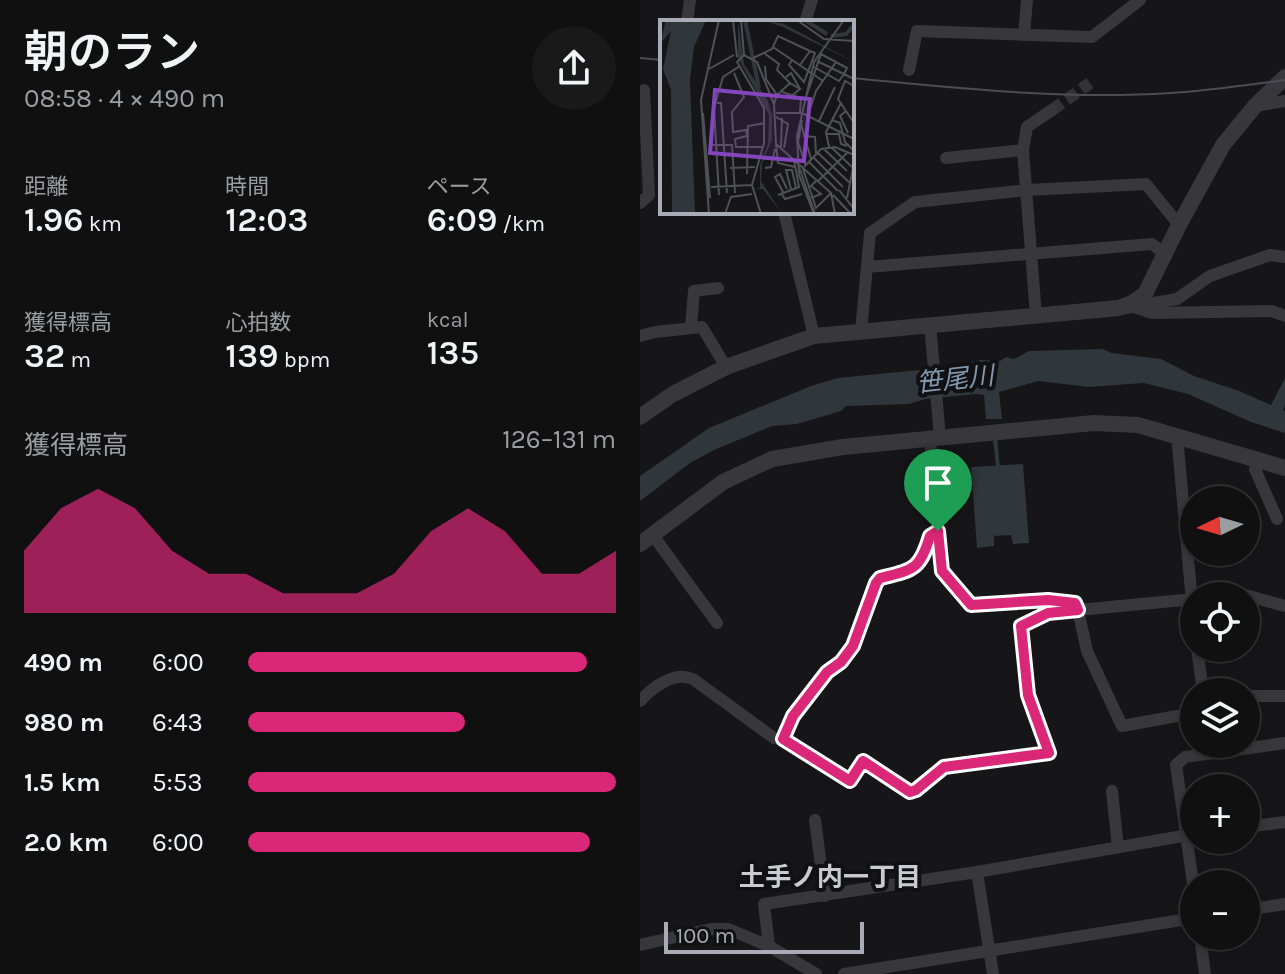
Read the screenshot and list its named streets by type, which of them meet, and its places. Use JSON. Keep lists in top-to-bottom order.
{
  "districts": ["土手ノ内一丁目"],
  "water": ["笹尾川"],
  "scale_bar": "100 m",
  "north": "left",
  "page": {
    "heading": ["朝のラン", "08:58 · 4 × 490 m"],
    "stats": [
      ["距離", "1.96 km"],
      ["時間", "12:03"],
      ["ペース", "6:09 /km"],
      ["獲得標高", "32 m"],
      ["心拍数", "139 bpm"],
      ["kcal", "135"]
    ],
    "chart": ["獲得標高", "126–131 m"],
    "map_buttons": ["+", "−"],
    "list": [
      {
        "name": "490 m",
        "note": "6:00"
      },
      {
        "name": "980 m",
        "note": "6:43"
      },
      {
        "name": "1.5 km",
        "note": "5:53"
      },
      {
        "name": "2.0 km",
        "note": "6:00"
      }
    ],
    "scale": "100 m"
  }
}
